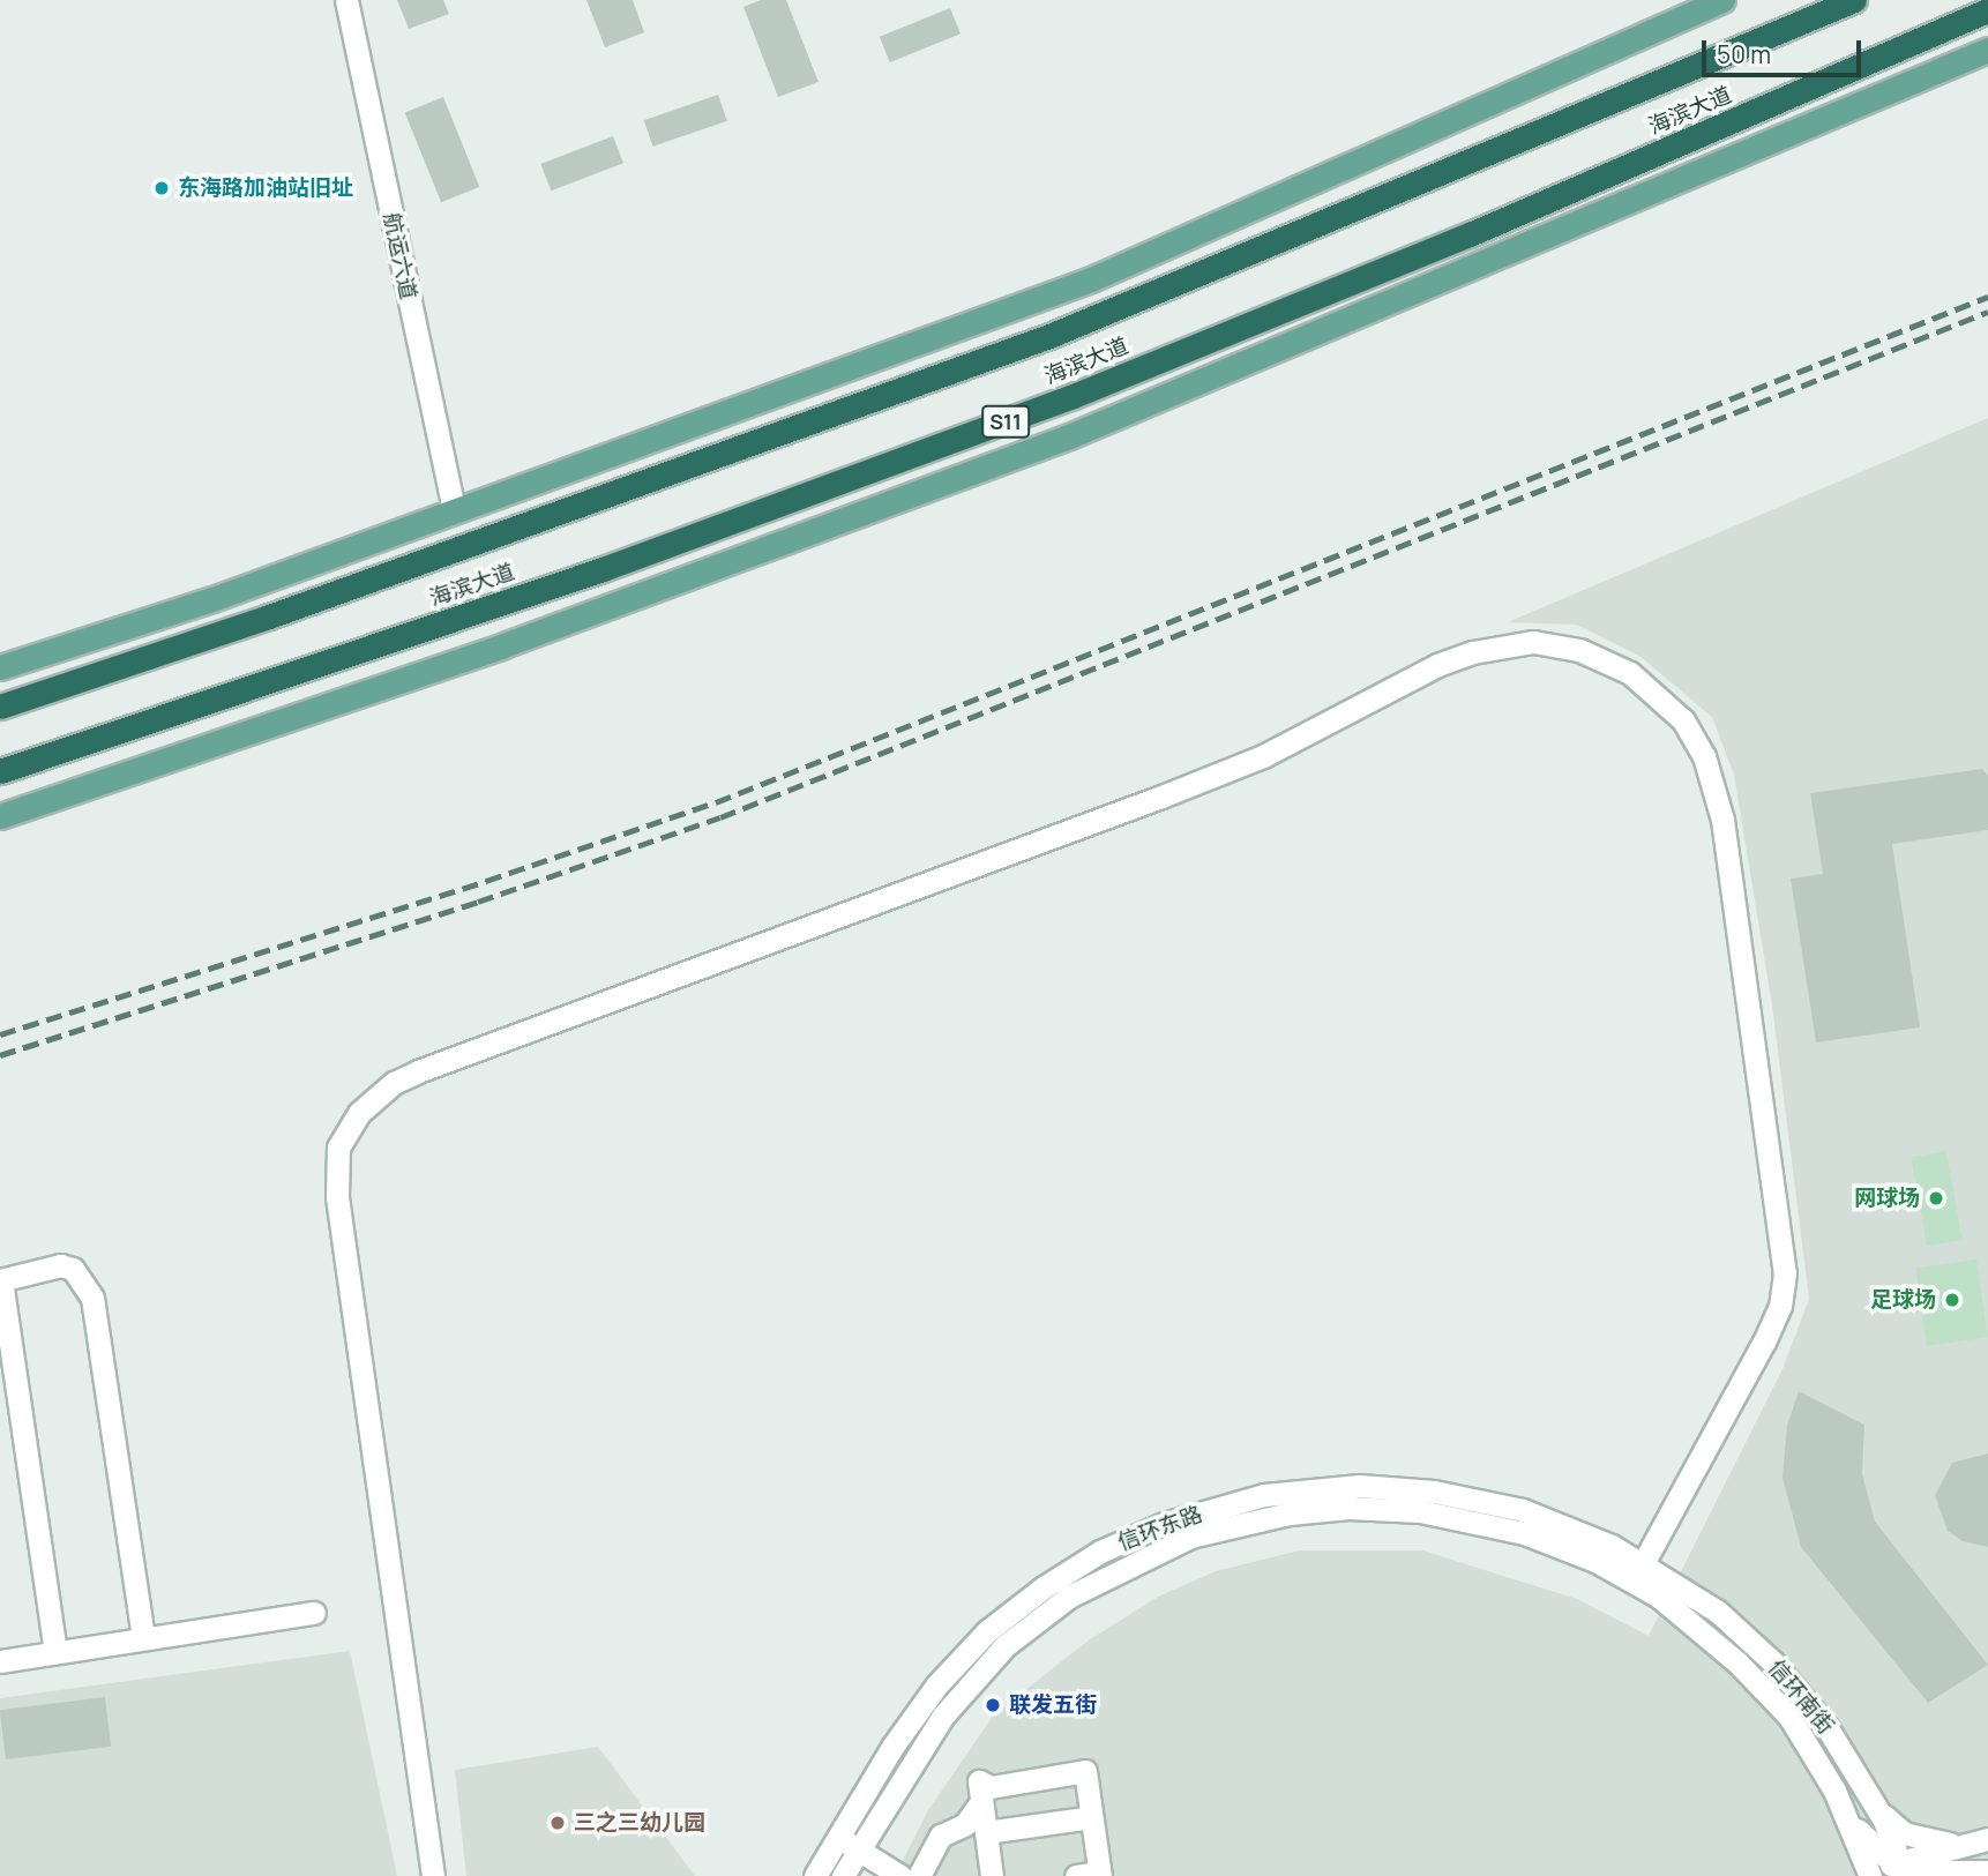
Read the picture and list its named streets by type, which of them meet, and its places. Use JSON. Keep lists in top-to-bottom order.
{
  "streets": {
    "highway": ["海滨大道", "S11"],
    "street": ["航运六道", "信环东路", "信环南街"]
  },
  "crossings": [
    ["信环东路", "信环南街"]
  ],
  "places": [
    "东海路加油站旧址",
    "网球场",
    "足球场",
    "联发五街",
    "三之三幼儿园"
  ],
  "scale_bar": "50 m"
}
